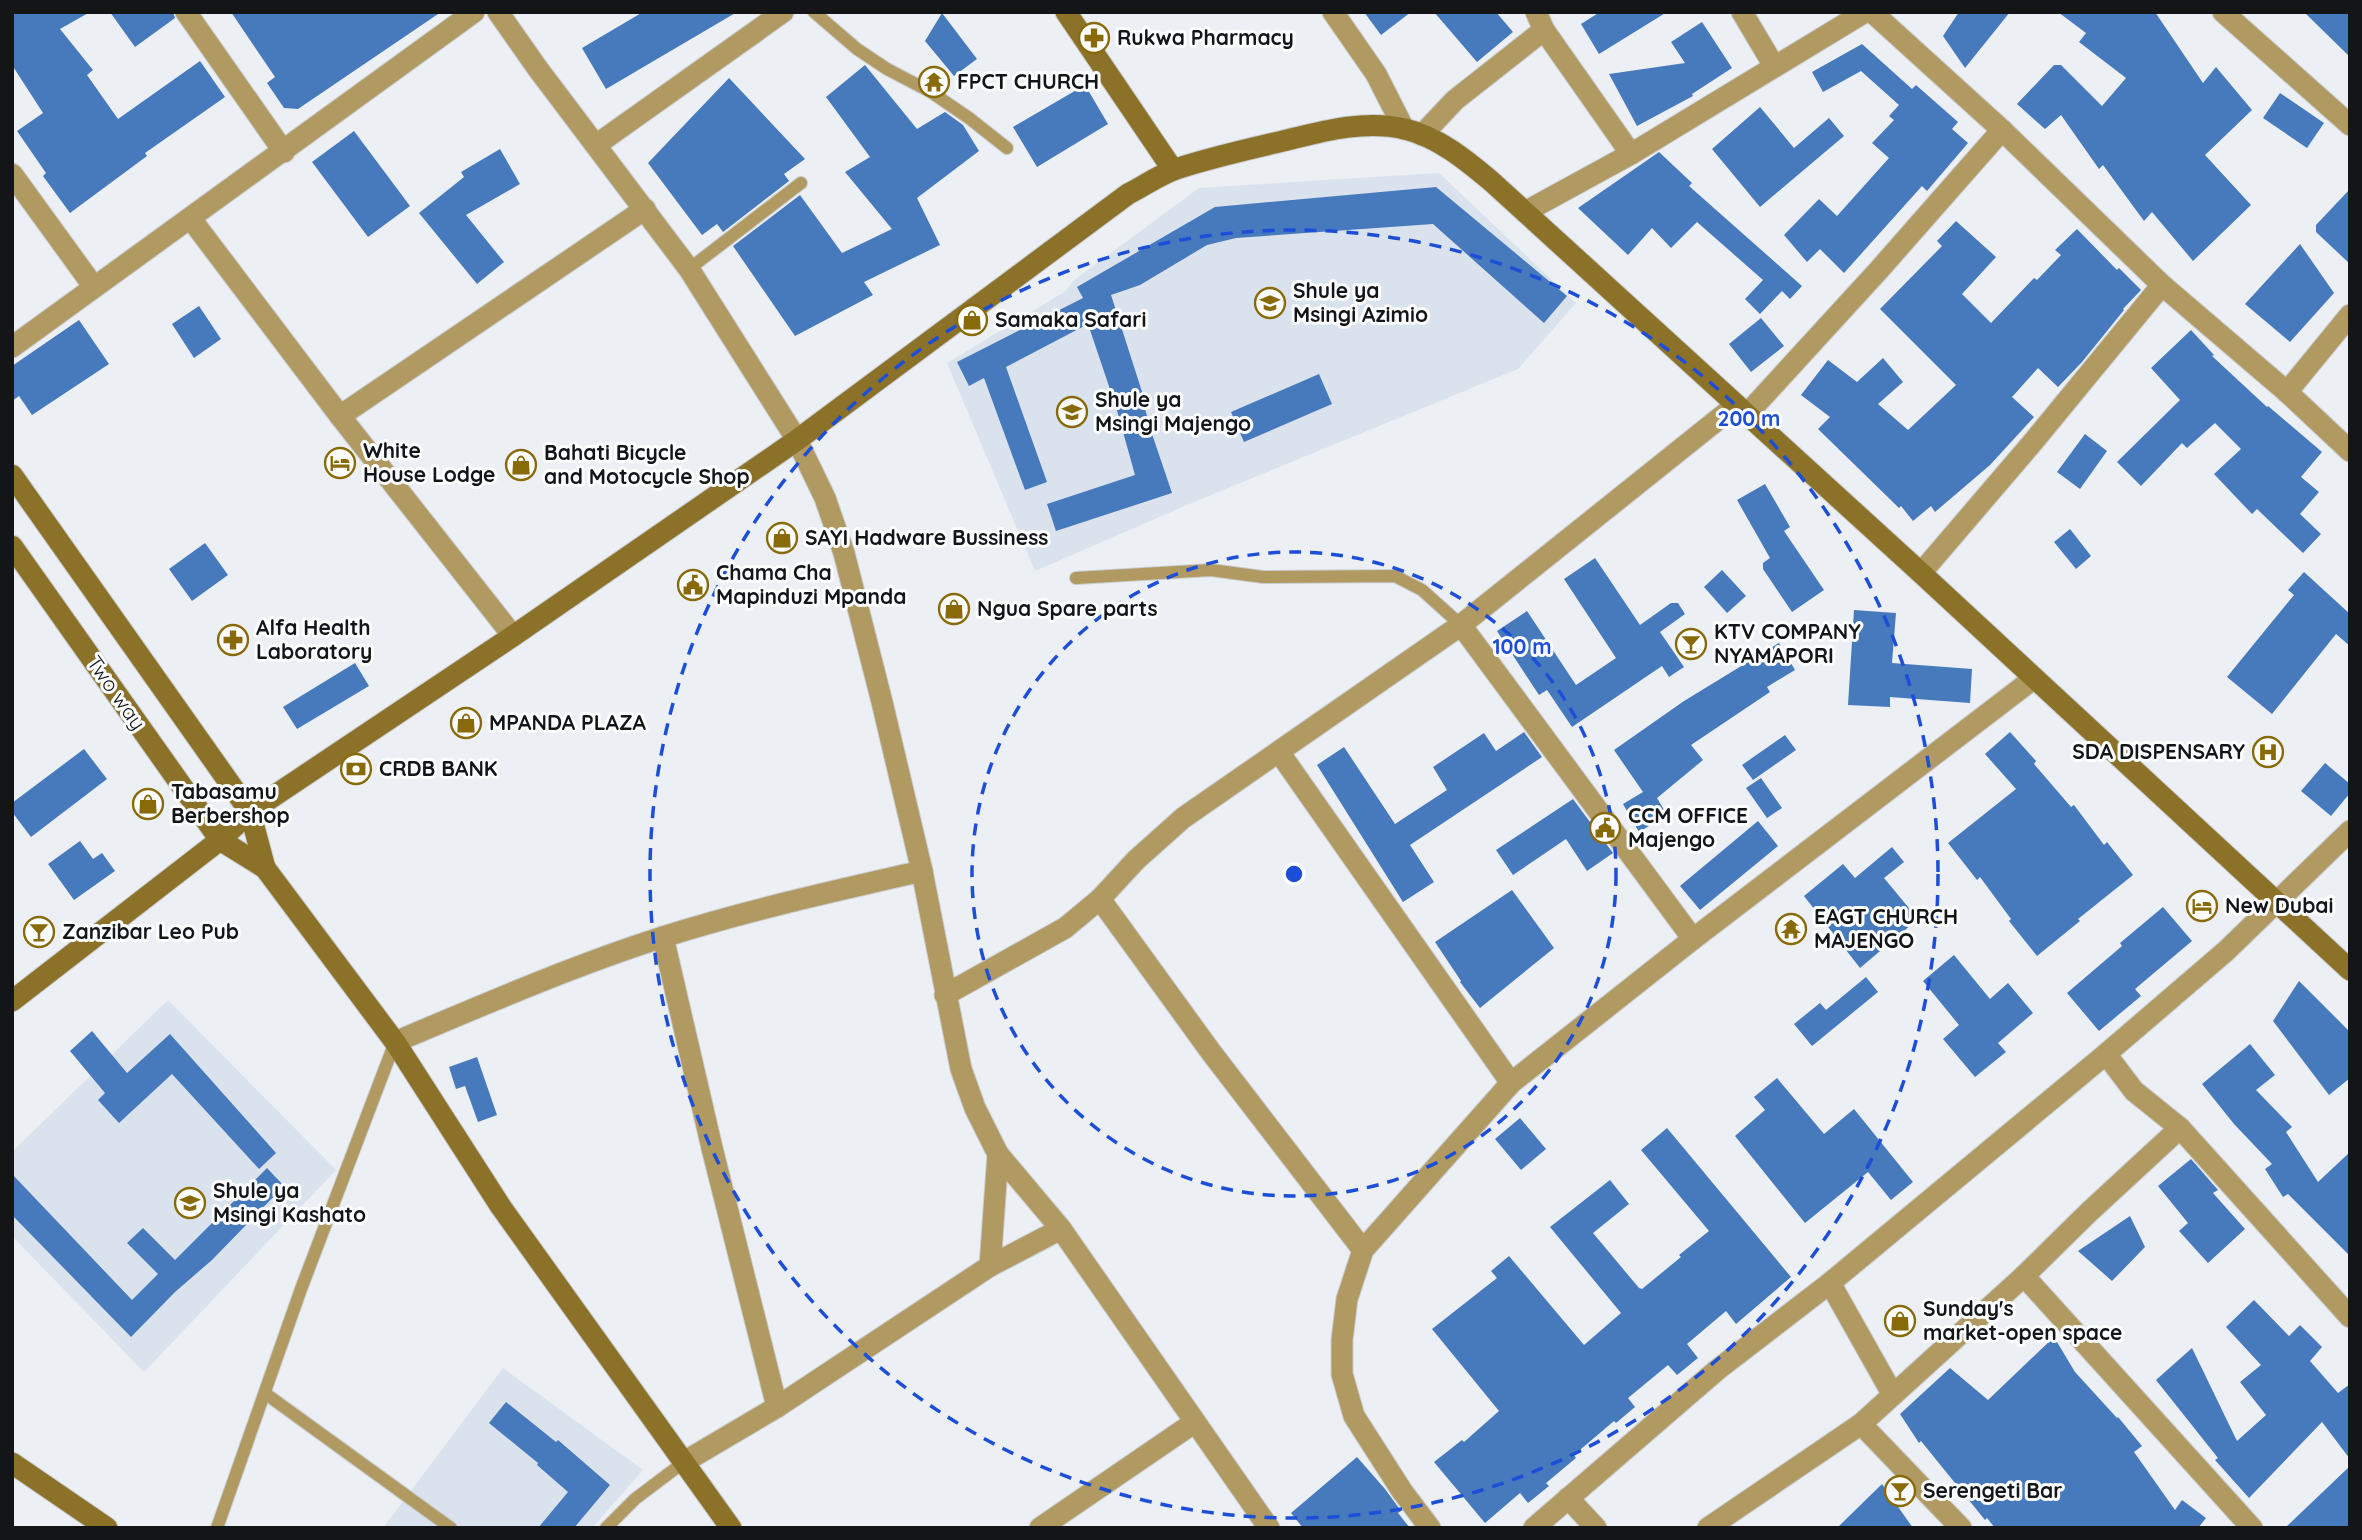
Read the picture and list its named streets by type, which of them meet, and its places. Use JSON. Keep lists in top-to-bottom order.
{
  "streets": {
    "street": ["Two way"]
  },
  "places": {
    "pharmacy": ["Rukwa Pharmacy", "Alfa Health Laboratory"],
    "temple": ["FPCT CHURCH", "EAGT CHURCH MAJENGO"],
    "school or university": ["Shule ya Msingi Azimio", "Shule ya Msingi Majengo", "Shule ya Msingi Kashato"],
    "shop": [
      "Samaka Safari",
      "Bahati Bicycle and Motocycle Shop",
      "SAYI Hadware Bussiness",
      "Ngua Spare parts",
      "MPANDA PLAZA",
      "Tabasamu Berbershop",
      "Sunday's market-open space"
    ],
    "hotel": ["White House Lodge", "New Dubai"],
    "public building": ["Chama Cha Mapinduzi Mpanda", "CCM OFFICE Majengo"],
    "bar": ["KTV COMPANY NYAMAPORI", "Zanzibar Leo Pub", "Serengeti Bar"],
    "hospital": ["SDA DISPENSARY"],
    "bank": ["CRDB BANK"]
  },
  "rings": ["200 m", "100 m"]
}
